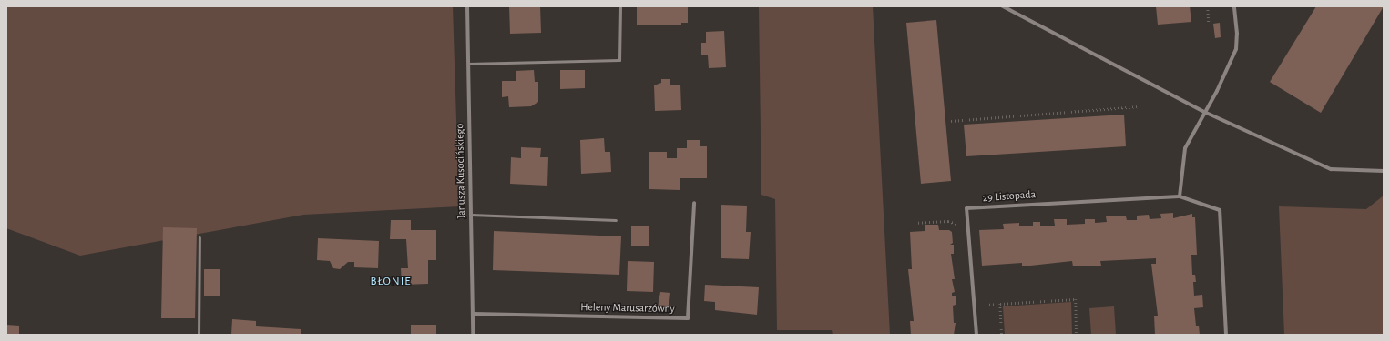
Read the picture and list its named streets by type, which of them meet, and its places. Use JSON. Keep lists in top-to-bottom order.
{
  "streets": {
    "street": ["Janusza Kusocińskiego", "29 Listopada", "Heleny Marusarzówny"]
  },
  "crossings": [
    ["Janusza Kusocińskiego", "Heleny Marusarzówny"]
  ],
  "districts": ["BŁONIE"]
}
